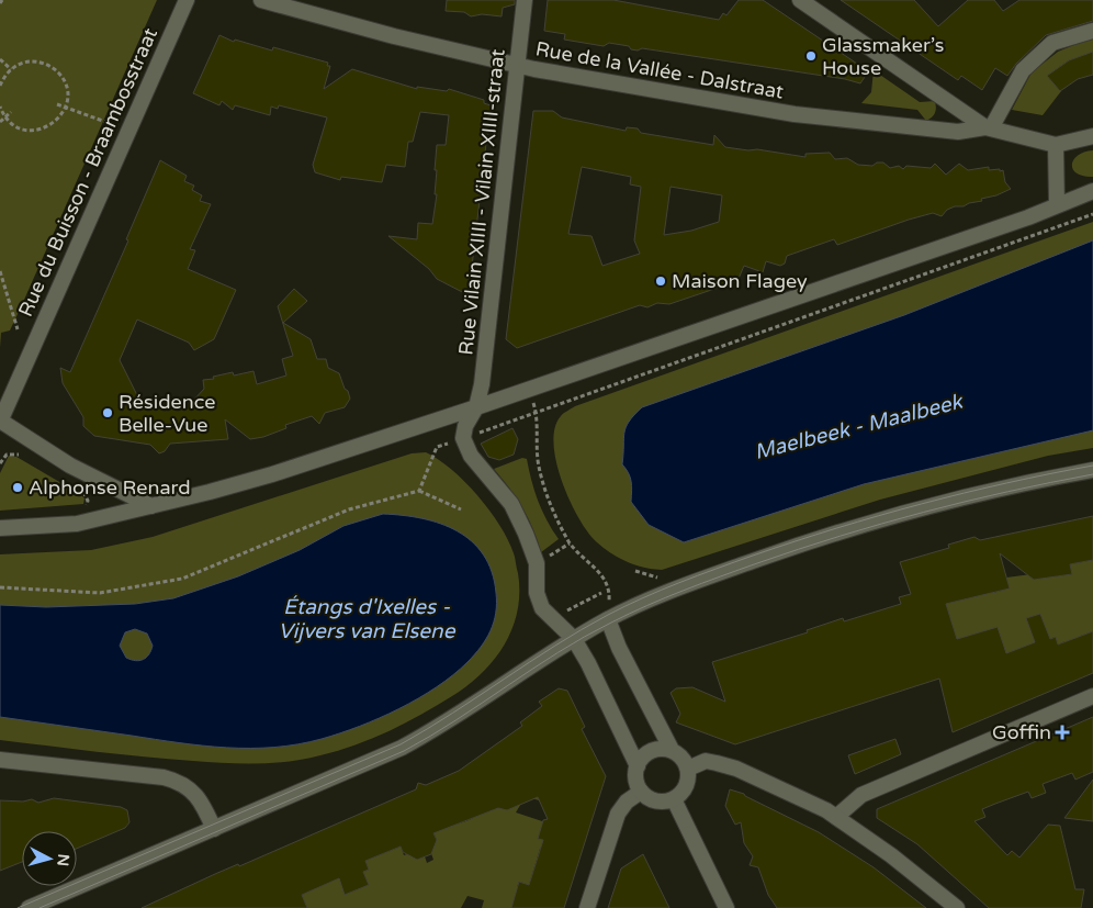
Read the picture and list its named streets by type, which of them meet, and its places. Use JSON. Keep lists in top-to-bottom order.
{
  "streets": {
    "street": ["Rue de la Vallée - Dalstraat", "Rue du Buisson - Braambosstraat", "Rue Vilain XIIII - Vilain XIIII-straat"]
  },
  "crossings": [
    ["Rue de la Vallée - Dalstraat", "Rue Vilain XIIII - Vilain XIIII-straat"]
  ],
  "water": ["Maelbeek - Maalbeek", "Étangs d'Ixelles - Vijvers van Elsene"],
  "places": {
    "other": [
      "Glassmaker’s House",
      "Maison Flagey",
      "Résidence Belle-Vue",
      "Alphonse Renard"
    ],
    "health": ["Goffin"]
  },
  "north": "right"
}
